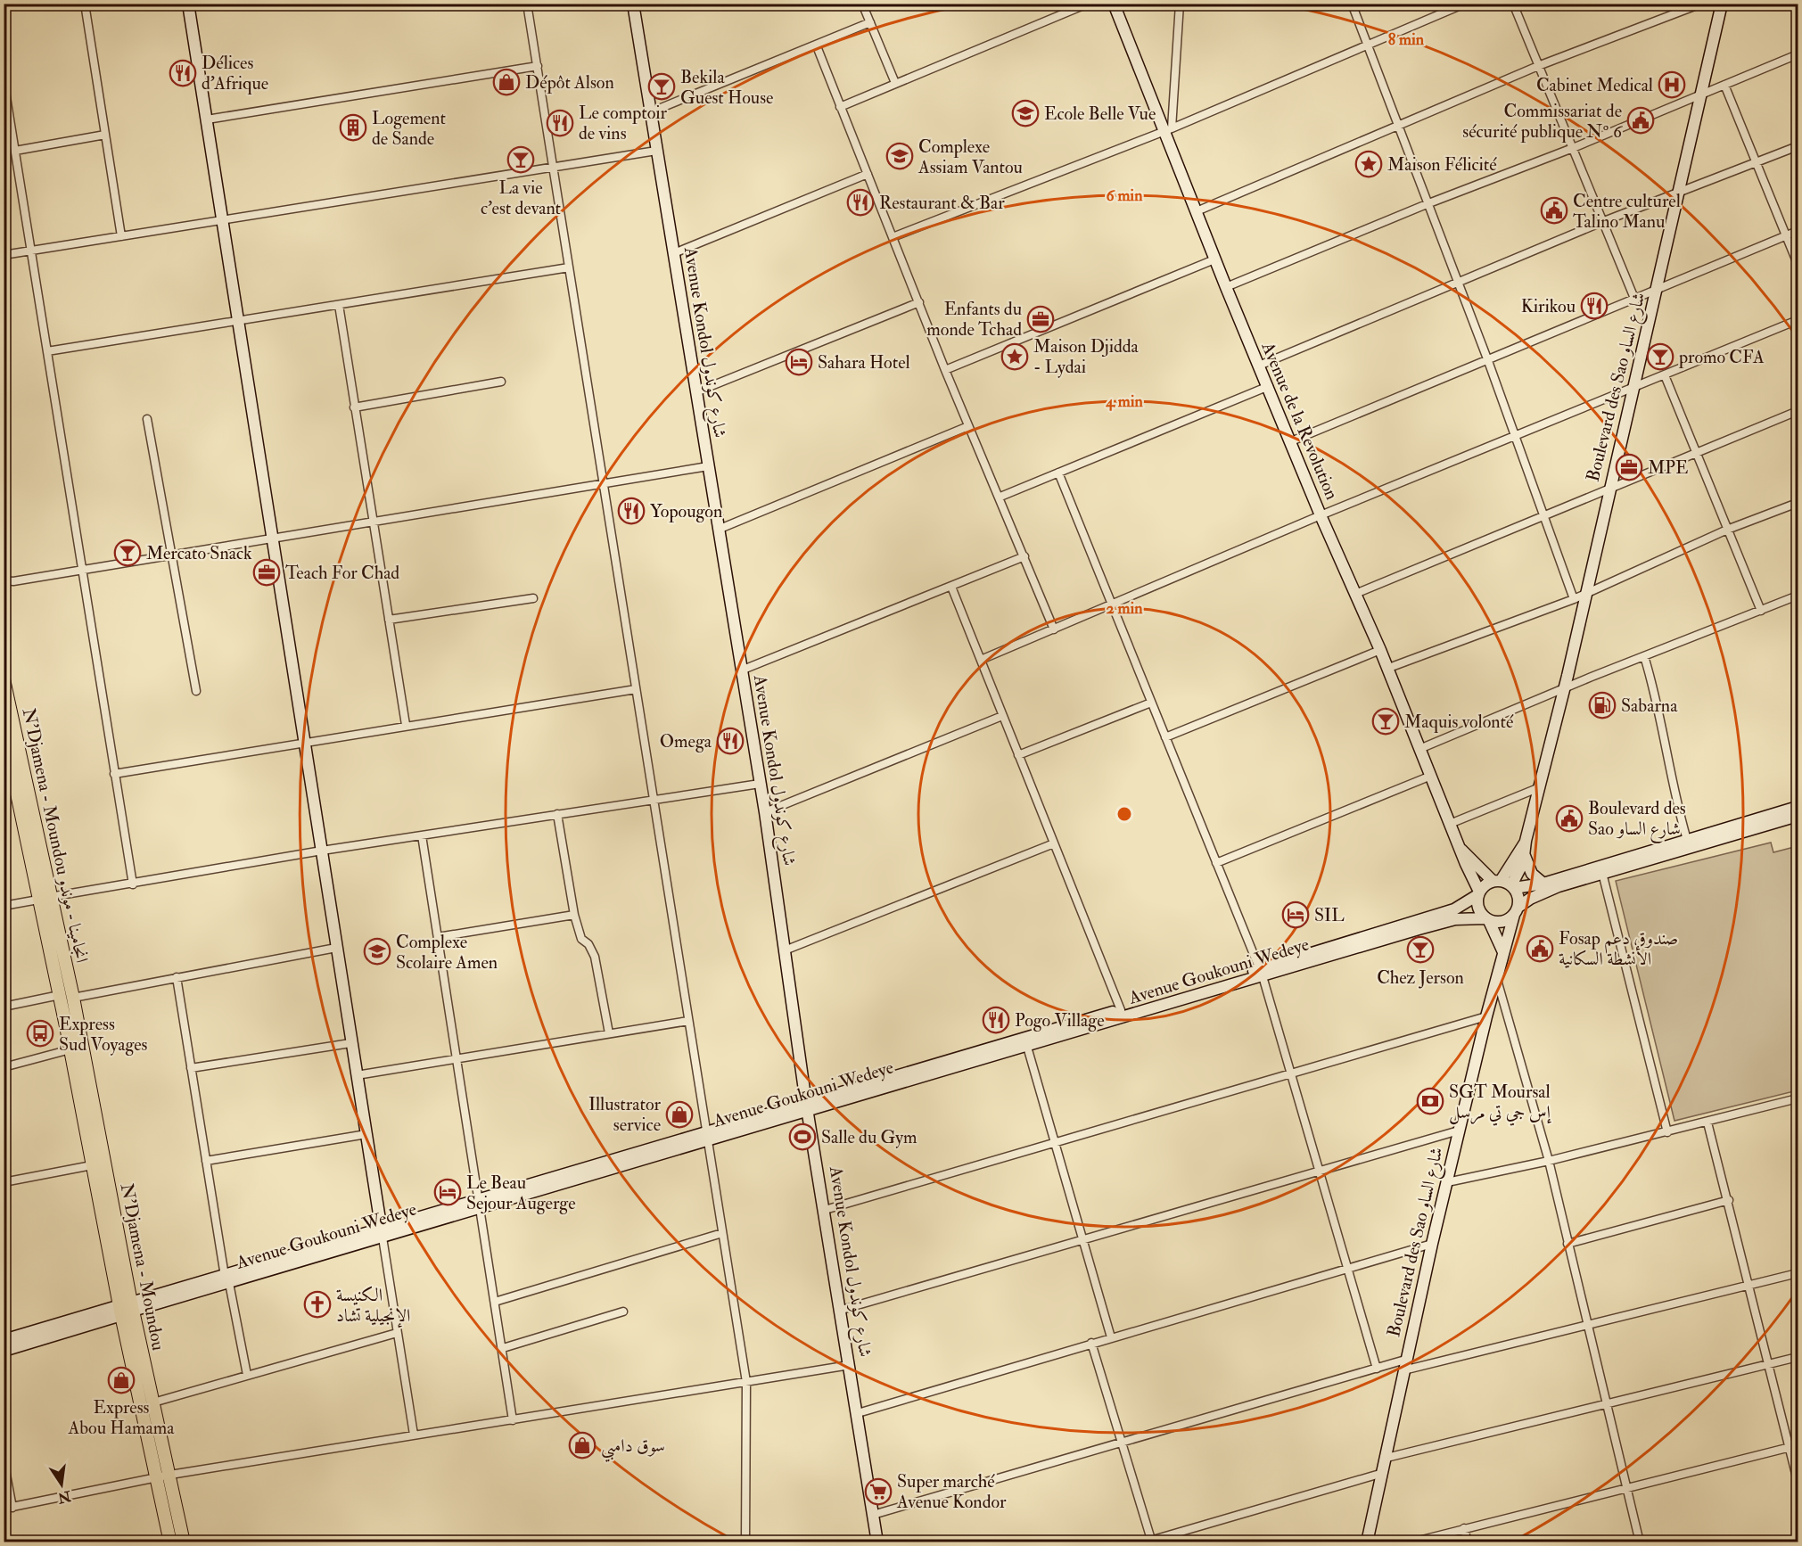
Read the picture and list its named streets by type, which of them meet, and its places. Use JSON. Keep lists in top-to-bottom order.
{
  "streets": {
    "main road": ["N'Djamena - Moundou انجامينا - موندو", "N'Djamena - Moundou"],
    "street": [
      "Avenue Kondol شارع كوندول",
      "Boulevard des Sao شارع الساو",
      "Avenue de la Revolution",
      "Avenue Goukouni Wedeye"
    ]
  },
  "crossings": [
    ["Avenue Kondol شارع كوندول", "Avenue Goukouni Wedeye"],
    ["Boulevard des Sao شارع الساو", "Avenue de la Revolution"],
    ["Boulevard des Sao شارع الساو", "Avenue Goukouni Wedeye"],
    ["Avenue de la Revolution", "Avenue Goukouni Wedeye"],
    ["N'Djamena - Moundou انجامينا - موندو", "N'Djamena - Moundou"],
    ["Avenue Goukouni Wedeye", "N'Djamena - Moundou"]
  ],
  "places": {
    "restaurant": [
      "Délices d'Afrique",
      "Le comptoir de vins",
      "Restaurant & Bar",
      "Kirikou",
      "Yopougon",
      "Omega",
      "Pogo Village"
    ],
    "shop": [
      "Dépôt Alson",
      "Illustrator service",
      "Express Abou Hamama",
      "سوق دامبي"
    ],
    "hospital": ["Cabinet Medical"],
    "bar": [
      "Bekila Guest House",
      "La vie c'est devant",
      "promo CFA",
      "Mercato Snack",
      "Maquis volonté",
      "Chez Jerson"
    ],
    "school or university": ["Ecole Belle Vue", "Complexe Assiam Vantou", "Complexe Scolaire Amen"],
    "public building": [
      "Commissariat de sécurité publique Nº 6",
      "Centre culturel Talino Manu",
      "Boulevard des Sao شارع الساو",
      "Fosap صندوق دعم الأنشطة السكانية"
    ],
    "building": ["Logement de Sande"],
    "place": ["Maison Félicité", "Maison Djidda - Lydai"],
    "office": ["Enfants du monde Tchad", "MPE", "Teach For Chad"],
    "hotel": ["Sahara Hotel", "SIL", "Le Beau Sejour Augerge"],
    "fuel station": ["Sabarna"],
    "bus stop": ["Express Sud Voyages"],
    "bank": ["SGT Moursal إس جي تي مرسل"],
    "sports": ["Salle du Gym"],
    "church": ["الكنيسة الإنجيلية تشاد"],
    "supermarket": ["Super marché Avenue Kondor"]
  },
  "north": "bottom",
  "rings": [
    "8 min",
    "6 min",
    "4 min",
    "2 min"
  ]
}
